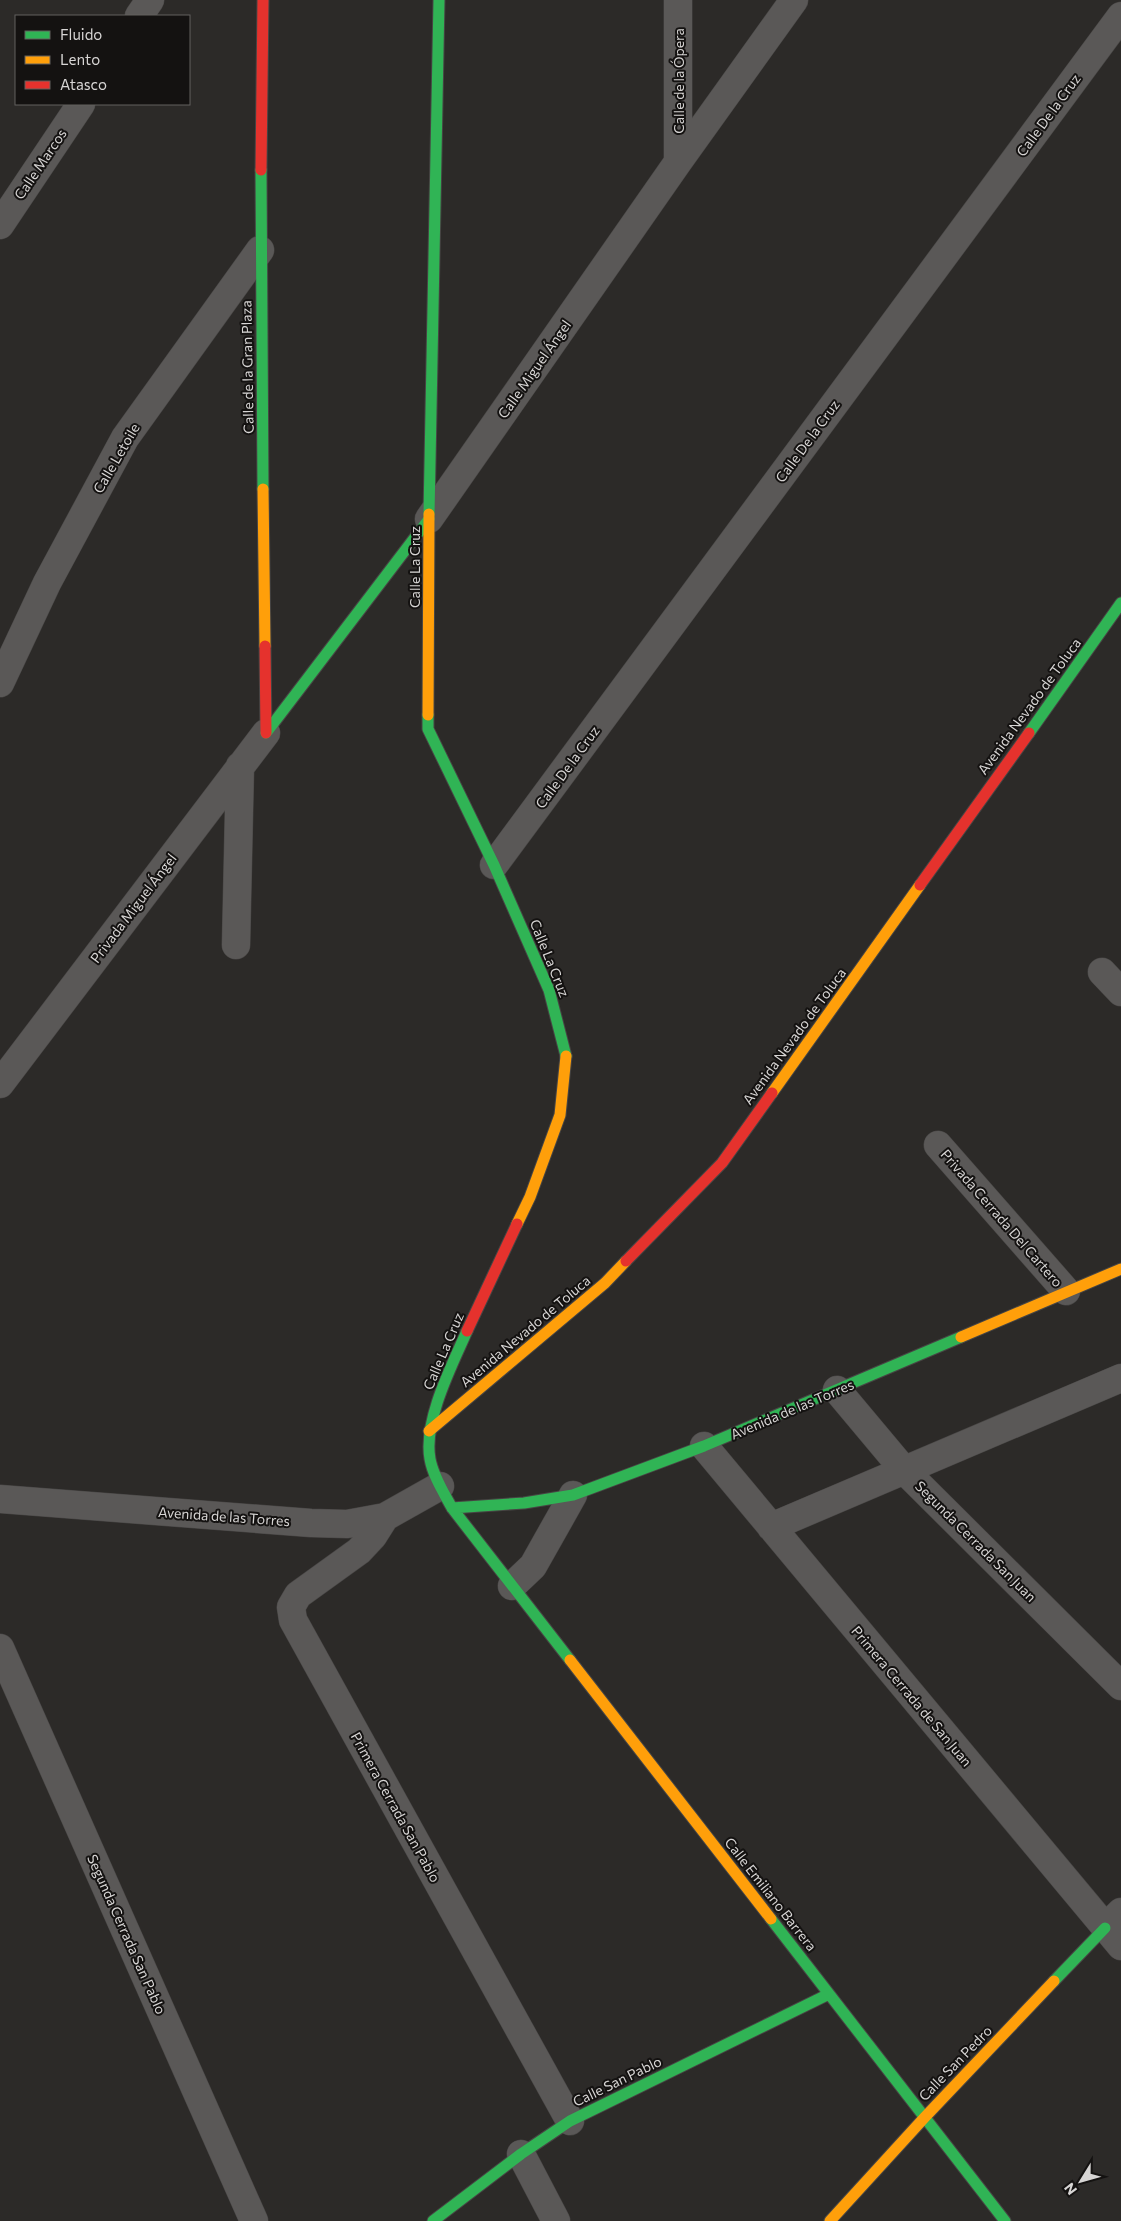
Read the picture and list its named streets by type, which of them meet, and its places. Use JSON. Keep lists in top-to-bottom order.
{
  "streets": {
    "street": [
      "Calle de la Ópera",
      "Calle De la Cruz",
      "Calle Marcos",
      "Calle de la Gran Plaza",
      "Calle Miguel Ángel",
      "Calle Letoile",
      "Calle La Cruz",
      "Avenida Nevado de Toluca",
      "Privada Miguel Ángel",
      "Privada Cerrada Del Cartero",
      "Avenida de las Torres",
      "Segunda Cerrada San Juan",
      "Primera Cerrada de San Juan",
      "Primera Cerrada San Pablo",
      "Calle Emiliano Barrera",
      "Segunda Cerrada San Pablo",
      "Calle San Pedro",
      "Calle San Pablo"
    ]
  },
  "crossings": [
    ["Calle de la Ópera", "Calle Miguel Ángel"],
    ["Calle De la Cruz", "Calle La Cruz"],
    ["Calle de la Gran Plaza", "Calle Miguel Ángel"],
    ["Calle de la Gran Plaza", "Calle Letoile"],
    ["Calle de la Gran Plaza", "Privada Miguel Ángel"],
    ["Calle Miguel Ángel", "Calle La Cruz"],
    ["Calle Miguel Ángel", "Privada Miguel Ángel"],
    ["Calle La Cruz", "Avenida Nevado de Toluca"],
    ["Calle La Cruz", "Avenida de las Torres"],
    ["Privada Cerrada Del Cartero", "Avenida de las Torres"],
    ["Avenida de las Torres", "Segunda Cerrada San Juan"],
    ["Avenida de las Torres", "Primera Cerrada de San Juan"],
    ["Avenida de las Torres", "Primera Cerrada San Pablo"],
    ["Primera Cerrada de San Juan", "Calle San Pedro"],
    ["Primera Cerrada San Pablo", "Calle San Pablo"],
    ["Calle Emiliano Barrera", "Calle San Pedro"],
    ["Calle Emiliano Barrera", "Calle San Pablo"]
  ],
  "legend": ["Fluido", "Lento", "Atasco"],
  "north": "bottom left"
}
